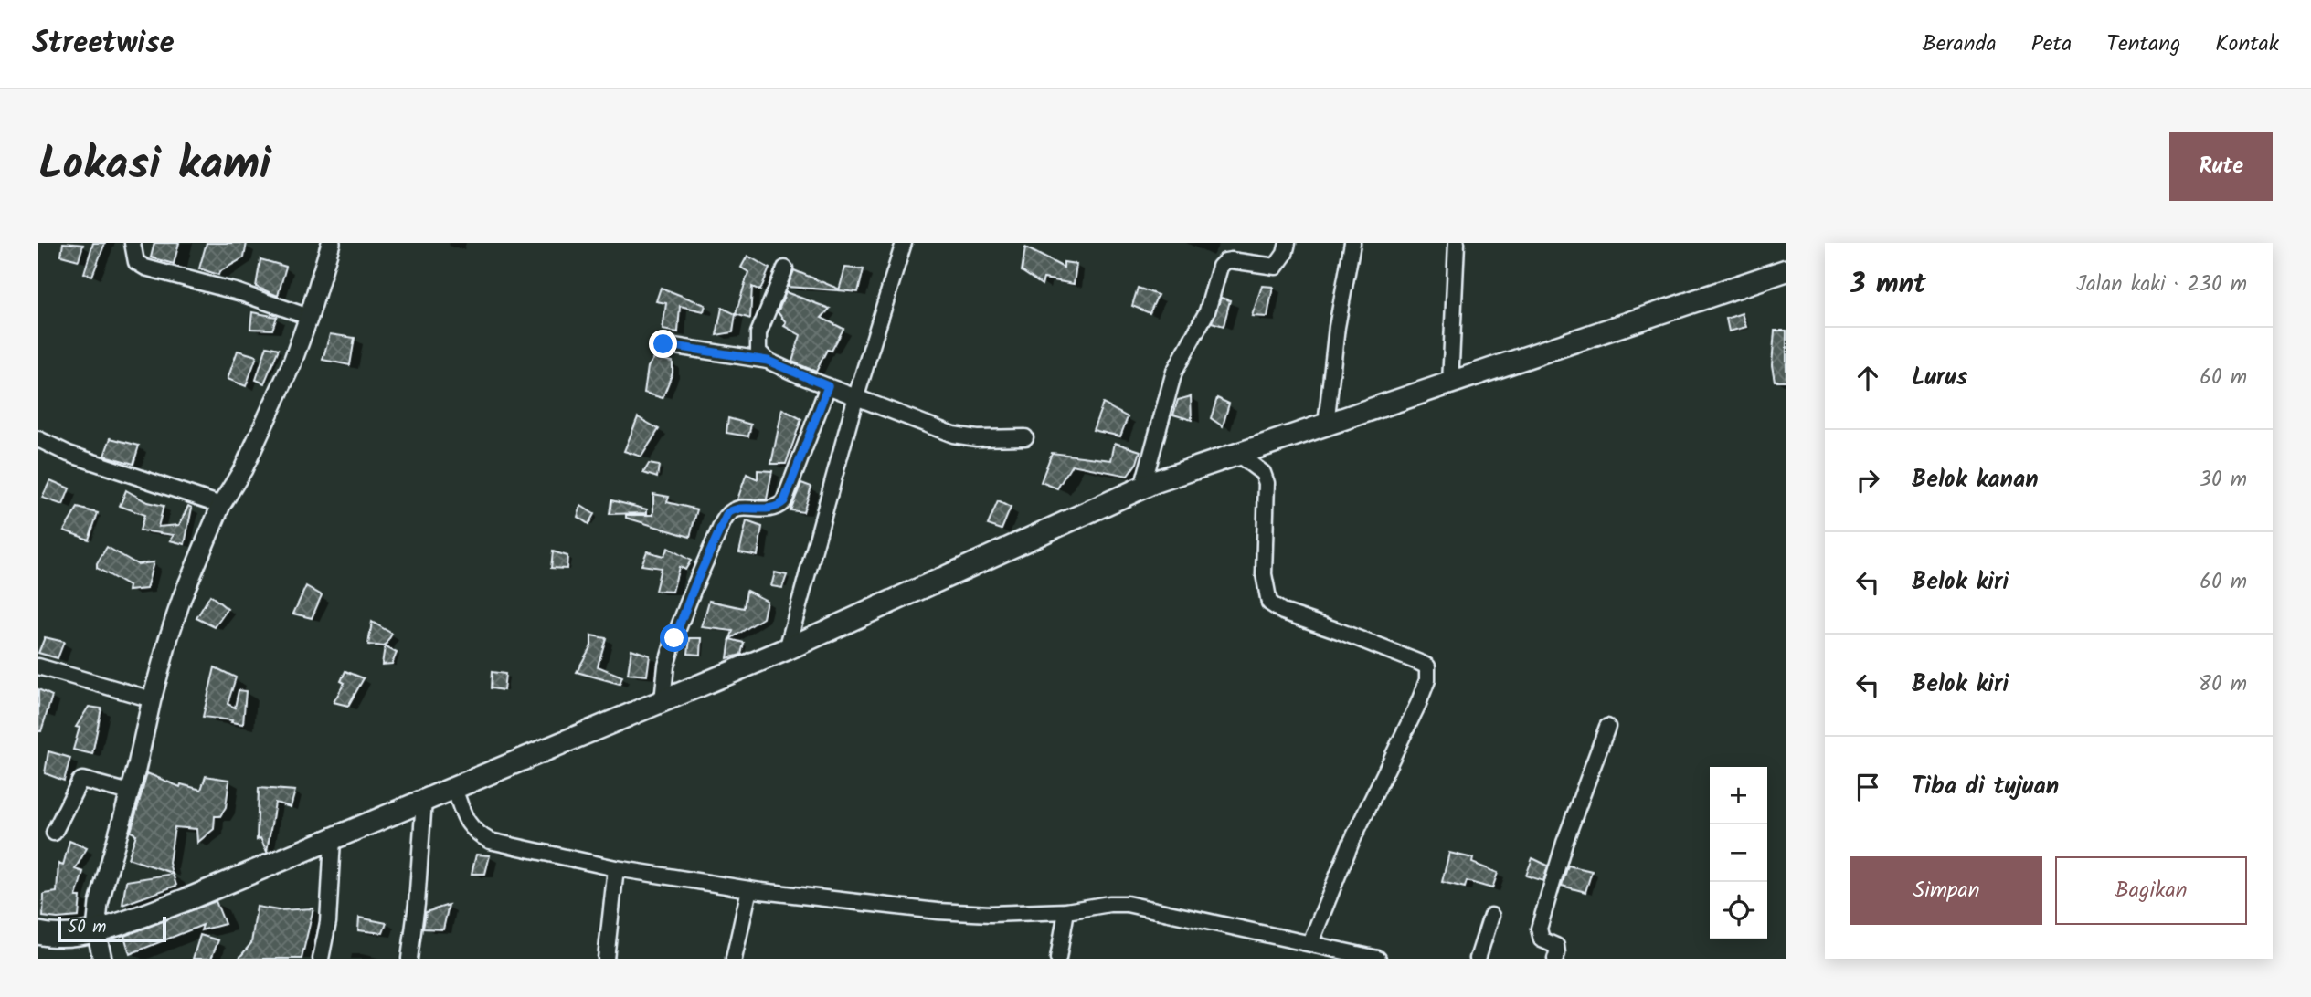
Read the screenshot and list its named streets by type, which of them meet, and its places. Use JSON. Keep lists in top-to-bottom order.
{
  "scale_bar": "50 m",
  "page": {
    "header": "Streetwise",
    "nav": [
      "Beranda",
      "Peta",
      "Tentang",
      "Kontak"
    ],
    "title": "Lokasi kami",
    "buttons": [
      "Rute",
      ["Simpan", "Bagikan"]
    ],
    "heading": ["3 mnt", "Jalan kaki · 230 m"],
    "list": [
      ["Lurus", "60 m"],
      ["Belok kanan", "30 m"],
      ["Belok kiri", "60 m"],
      ["Belok kiri", "80 m"],
      "Tiba di tujuan"
    ],
    "map_buttons": ["+", "−"],
    "scale": "50 m"
  }
}
